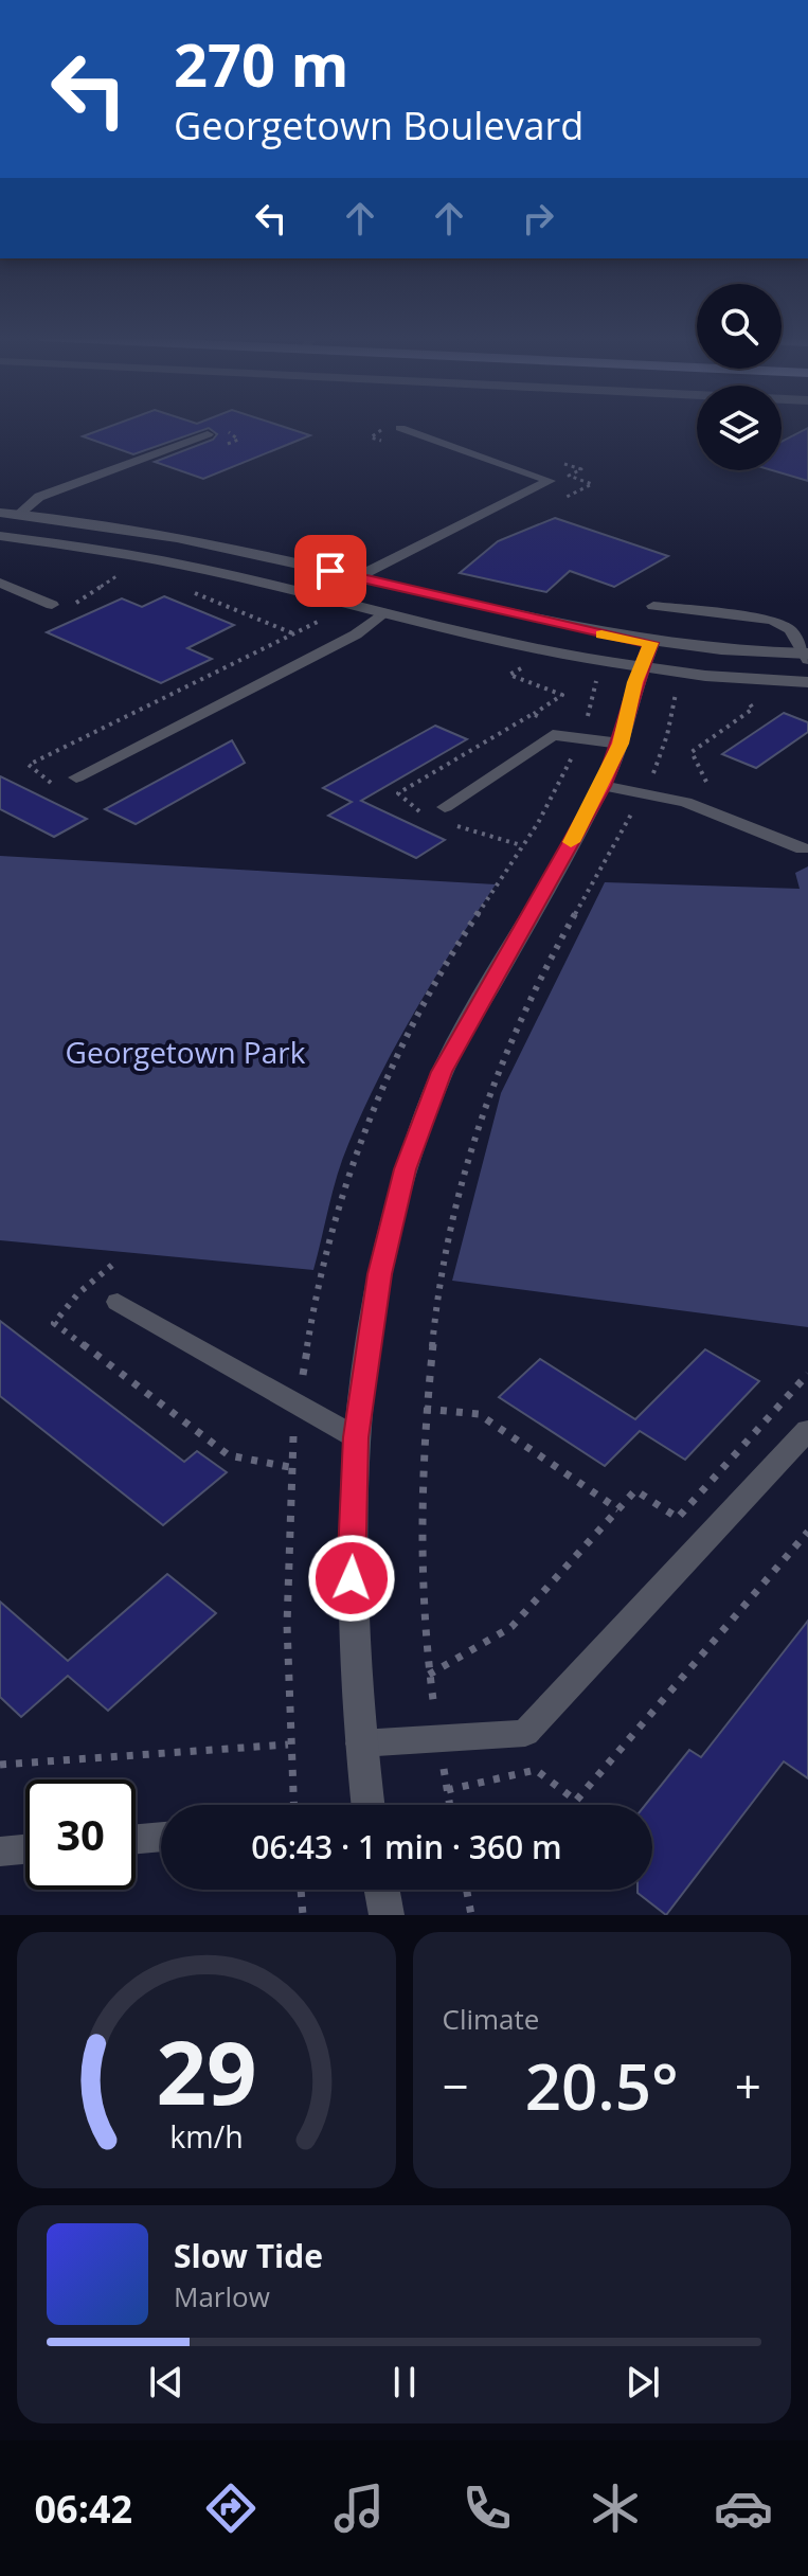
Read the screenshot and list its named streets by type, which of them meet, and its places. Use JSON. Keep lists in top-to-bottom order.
{
  "parks": ["Georgetown Park"],
  "page": {
    "turn": ["270 m", "Georgetown Boulevard"],
    "limit": "30",
    "trip": "06:43 · 1 min · 360 m",
    "tile": "Climate",
    "heat": ["−", "20.5°", "+"],
    "song": ["Slow Tide", "Marlow"],
    "tabs": "06:42",
    "gauge": ["29", "km/h"]
  }
}
